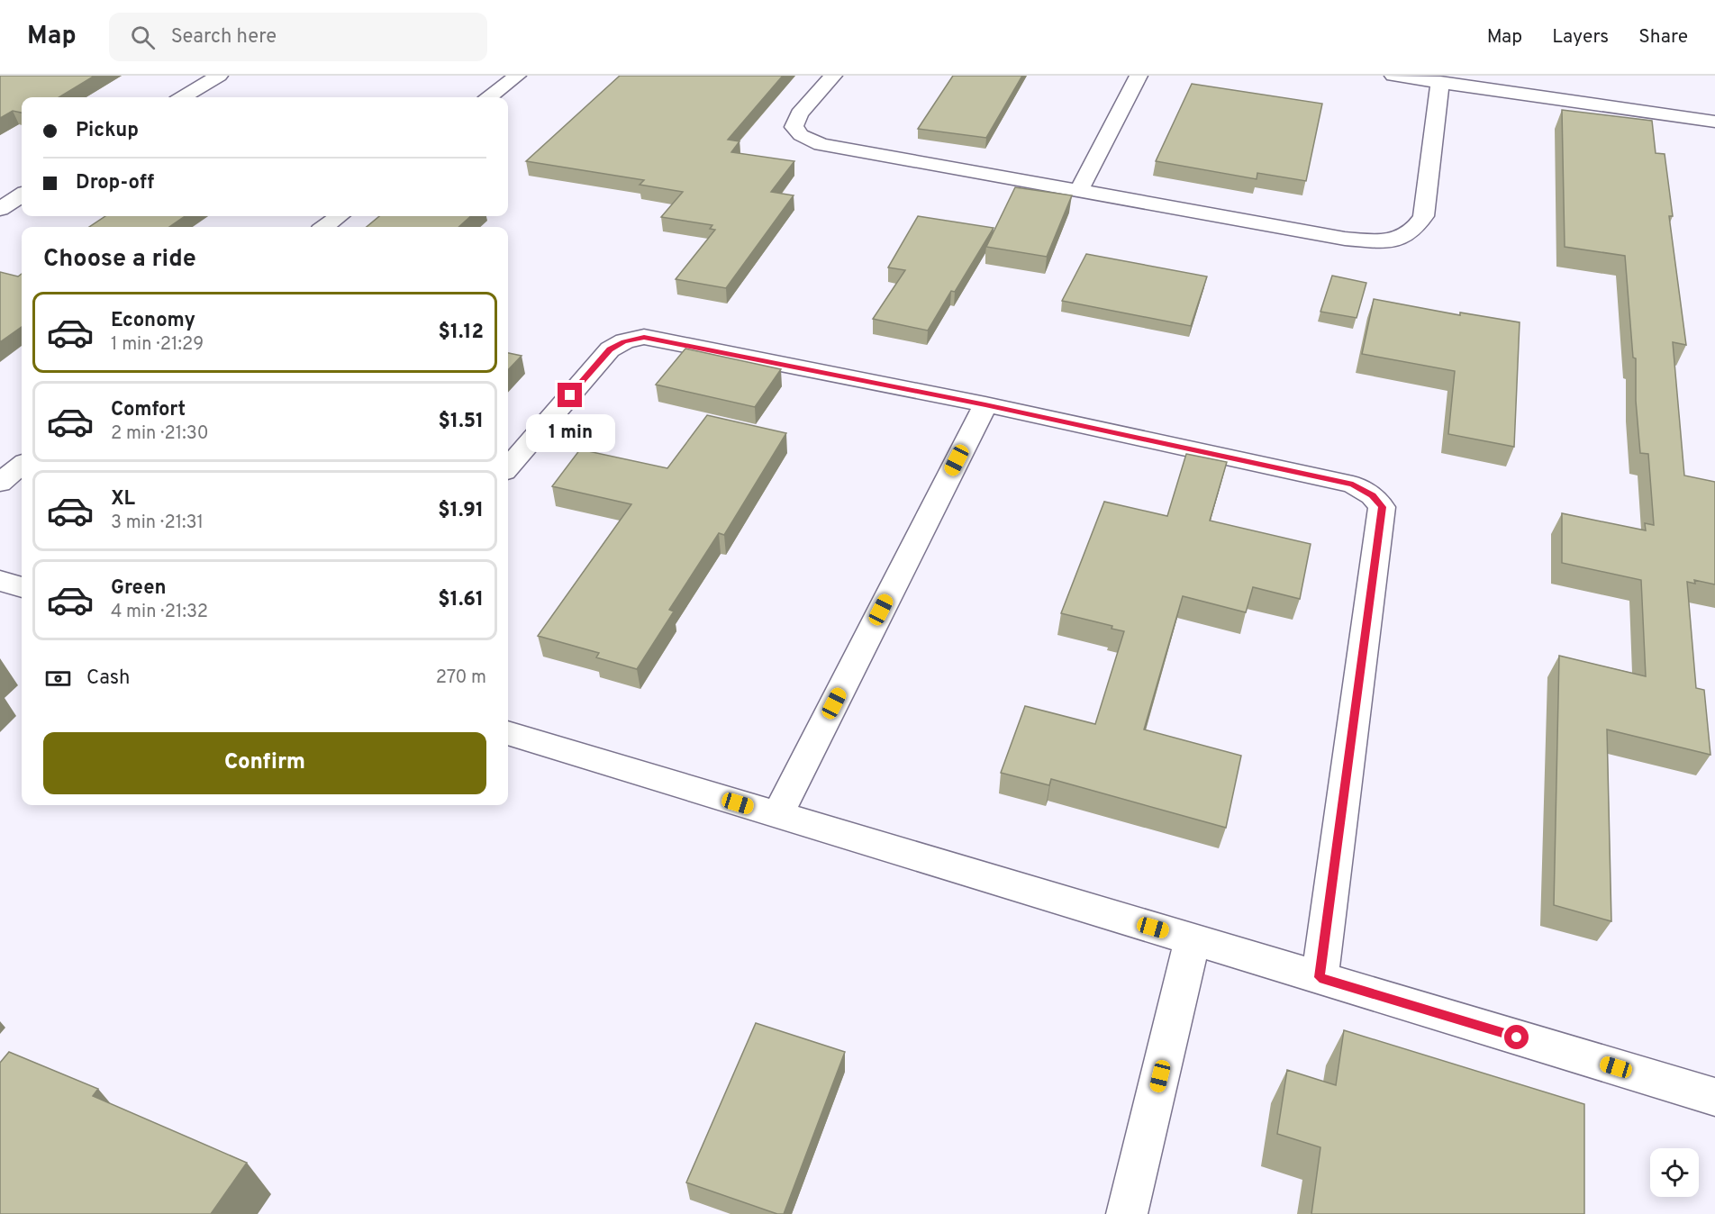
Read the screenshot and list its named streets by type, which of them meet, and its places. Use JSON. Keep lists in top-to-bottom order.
{
  "page": {
    "header": "Map",
    "search": "Search here",
    "nav": ["Map", "Layers", "Share"],
    "banner": ["Pickup", "Drop-off"],
    "heading": "Choose a ride",
    "list": [
      {
        "name": "Economy",
        "note": "1 min · 21:29",
        "value": "$1.12"
      },
      {
        "name": "Comfort",
        "note": "2 min · 21:30",
        "value": "$1.51"
      },
      {
        "name": "XL",
        "note": "3 min · 21:31",
        "value": "$1.91"
      },
      {
        "name": "Green",
        "note": "4 min · 21:32",
        "value": "$1.61"
      }
    ],
    "bubble": "1 min",
    "pay": ["Cash", "270 m"],
    "buttons": "Confirm"
  }
}
